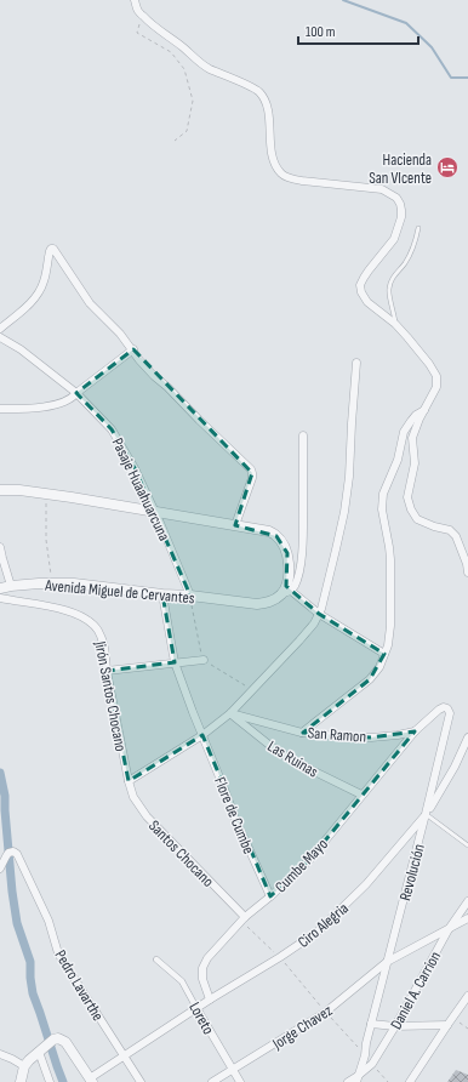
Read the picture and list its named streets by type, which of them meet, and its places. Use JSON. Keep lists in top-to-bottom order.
{
  "streets": {
    "street": [
      "Pasaje Huaahuarcuna",
      "Avenida Miguel de Cervantes",
      "Jirón Santos Chocano",
      "San Ramon",
      "Las Ruinas",
      "Flore de Cumbe",
      "Santos Chocano",
      "Cumbe Mayo",
      "Revolución",
      "Ciro Alegria",
      "Pedro Lavarthe",
      "Daniel A. Carrion",
      "Loreto",
      "Jorge Chavez"
    ]
  },
  "crossings": [
    ["Pasaje Huaahuarcuna", "Avenida Miguel de Cervantes"],
    ["Avenida Miguel de Cervantes", "Flore de Cumbe"],
    ["Jirón Santos Chocano", "Santos Chocano"],
    ["San Ramon", "Las Ruinas"],
    ["San Ramon", "Cumbe Mayo"],
    ["San Ramon", "Revolución"],
    ["Las Ruinas", "Cumbe Mayo"],
    ["Flore de Cumbe", "Cumbe Mayo"],
    ["Santos Chocano", "Cumbe Mayo"],
    ["Cumbe Mayo", "Revolución"],
    ["Cumbe Mayo", "Ciro Alegria"],
    ["Revolución", "Ciro Alegria"],
    ["Revolución", "Jorge Chavez"],
    ["Ciro Alegria", "Pedro Lavarthe"],
    ["Ciro Alegria", "Loreto"],
    ["Daniel A. Carrion", "Jorge Chavez"],
    ["Loreto", "Jorge Chavez"]
  ],
  "places": {
    "hotel": ["Hacienda San VIcente"]
  },
  "scale_bar": "100 m"
}
